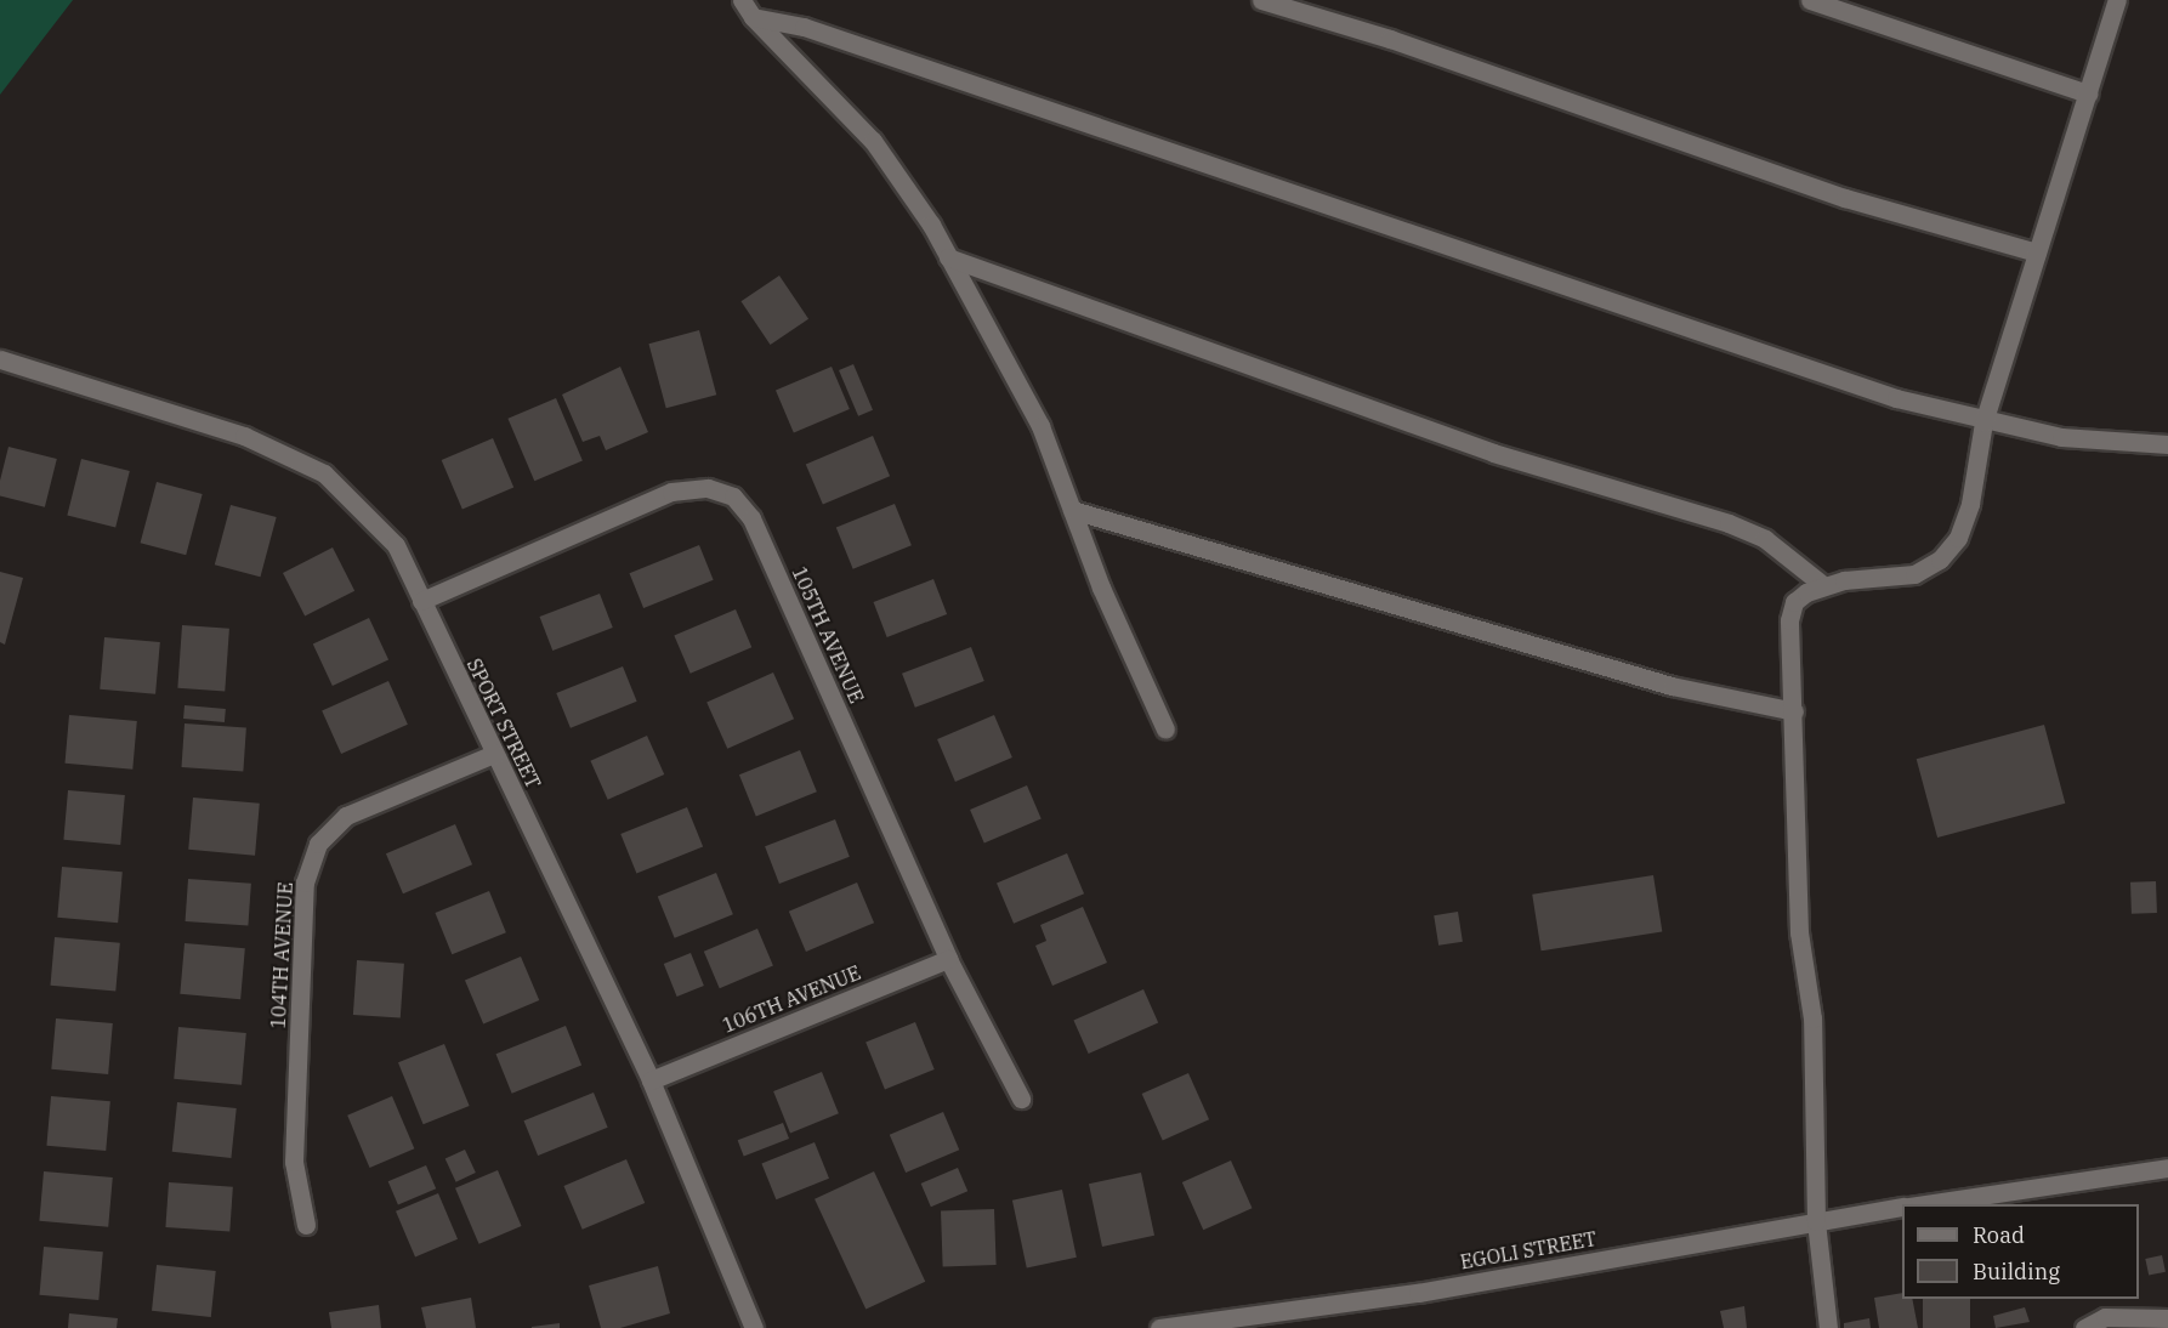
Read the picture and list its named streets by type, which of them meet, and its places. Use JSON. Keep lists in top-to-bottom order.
{
  "streets": {
    "street": [
      "105TH AVENUE",
      "SPORT STREET",
      "104TH AVENUE",
      "106TH AVENUE",
      "EGOLI STREET"
    ]
  },
  "crossings": [
    ["105TH AVENUE", "SPORT STREET"],
    ["105TH AVENUE", "106TH AVENUE"],
    ["SPORT STREET", "104TH AVENUE"],
    ["SPORT STREET", "106TH AVENUE"]
  ],
  "legend": ["Road", "Building"]
}
